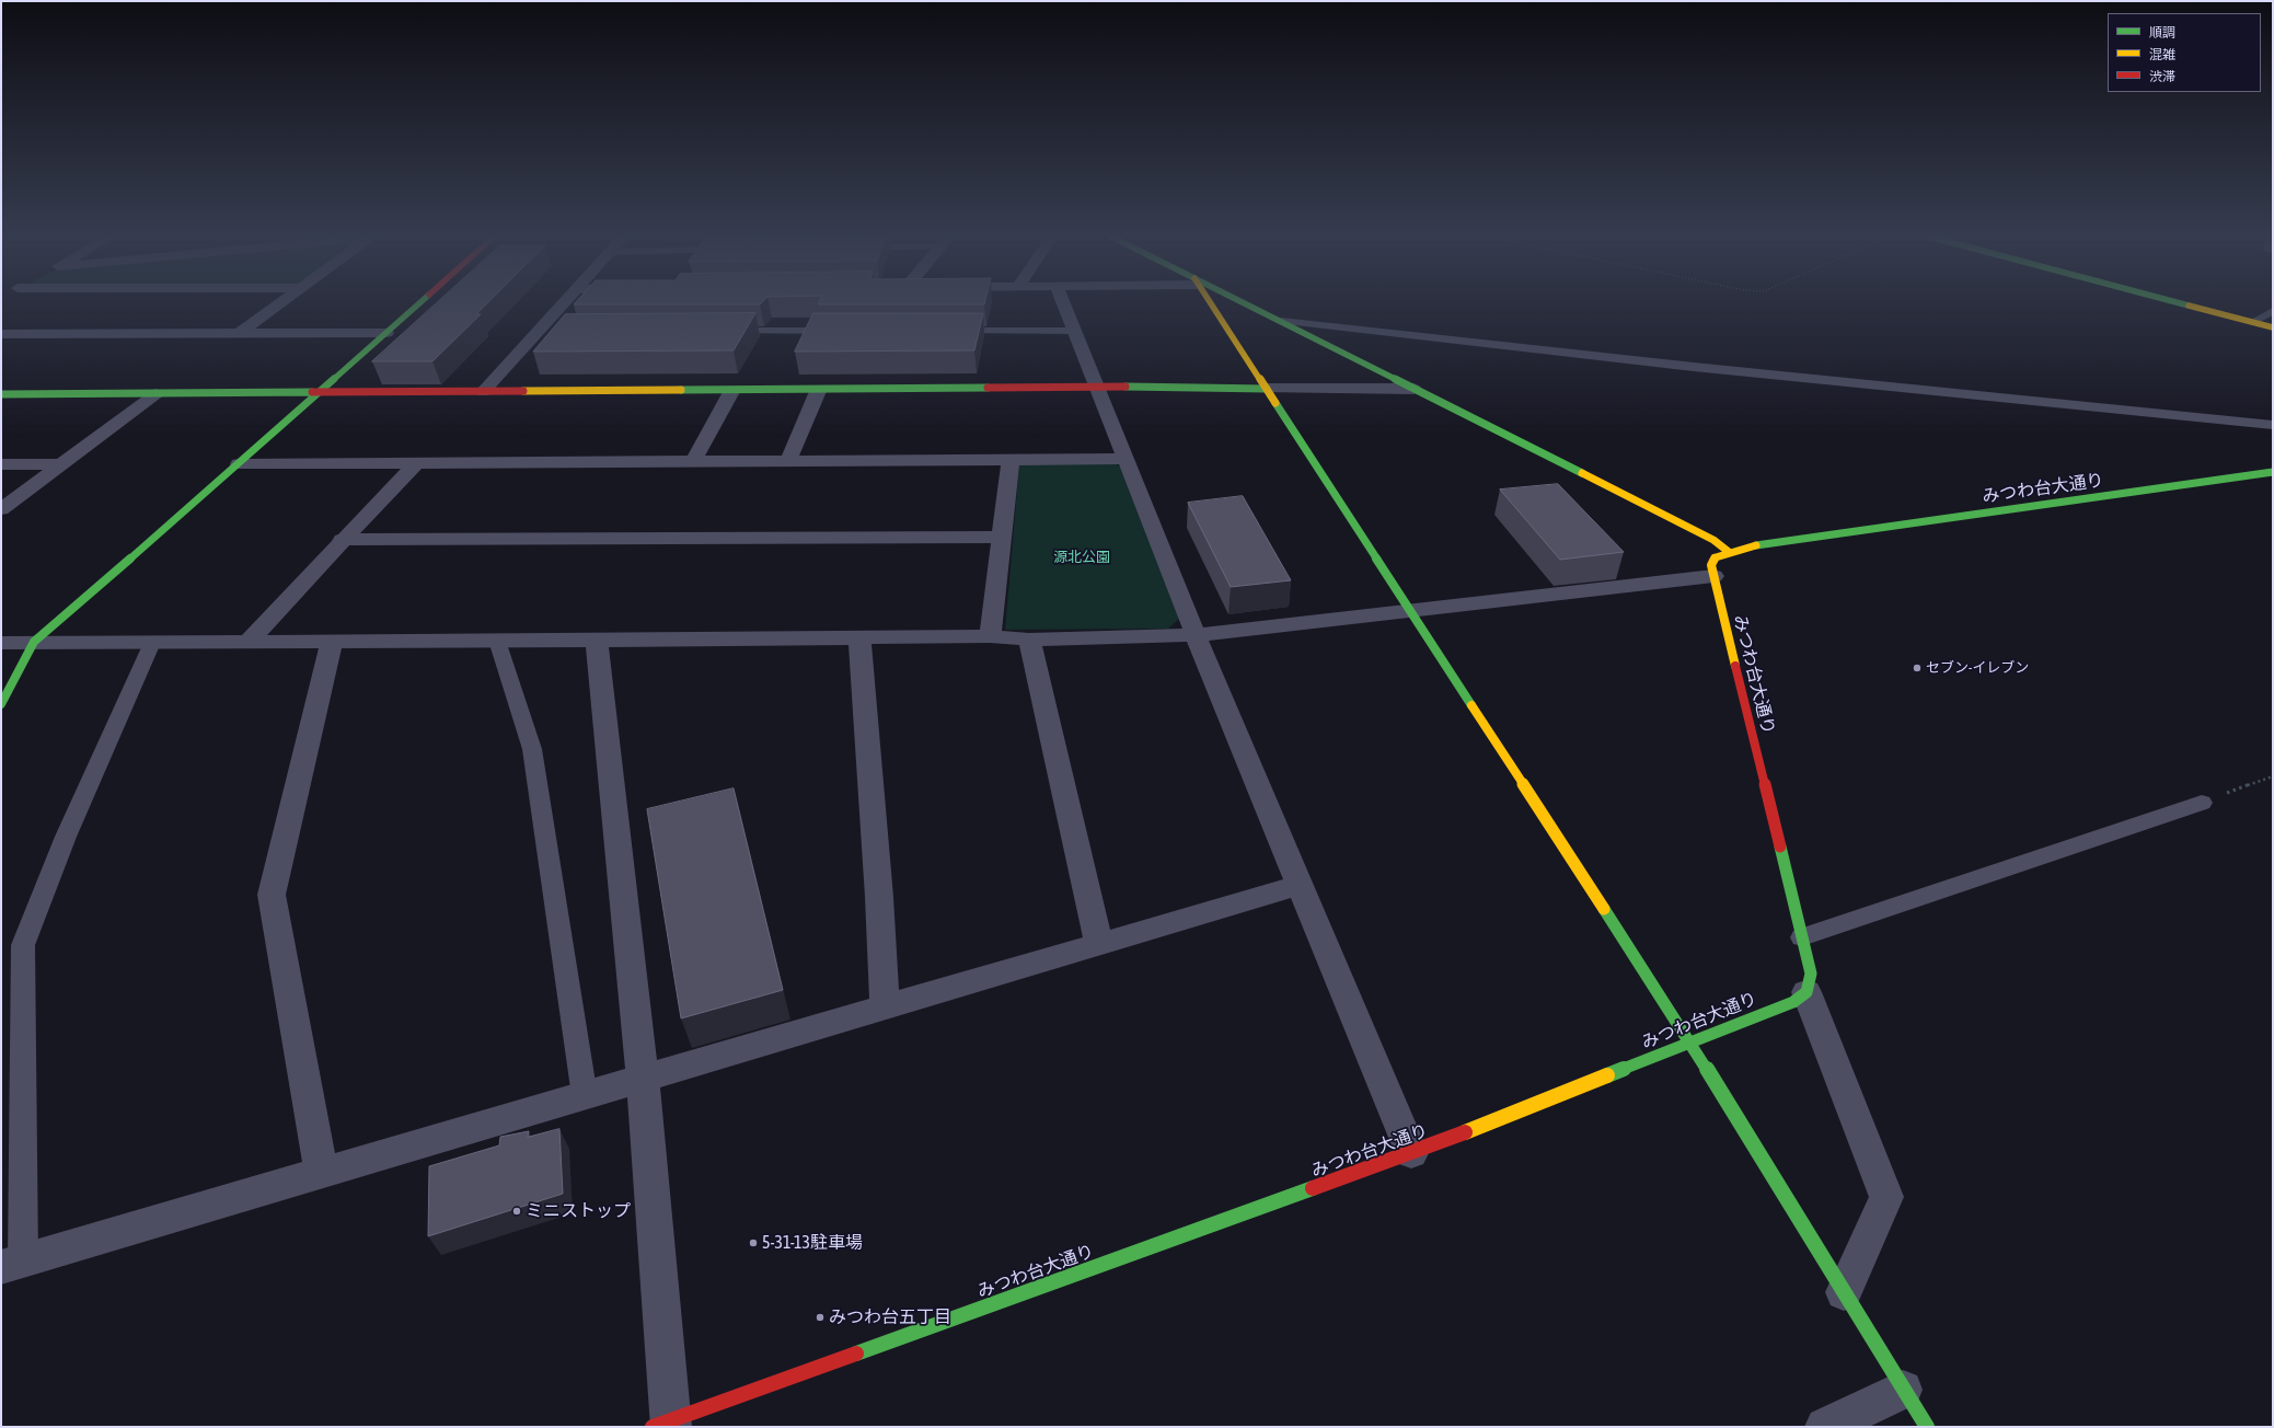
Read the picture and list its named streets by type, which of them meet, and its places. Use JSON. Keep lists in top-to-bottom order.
{
  "streets": {
    "street": ["みつわ台大通り"]
  },
  "parks": ["源北公園"],
  "places": [
    "セブン-イレブン",
    "ミニストップ",
    "5-31-13駐車場",
    "みつわ台五丁目"
  ],
  "legend": ["順調", "混雑", "渋滞"]
}
